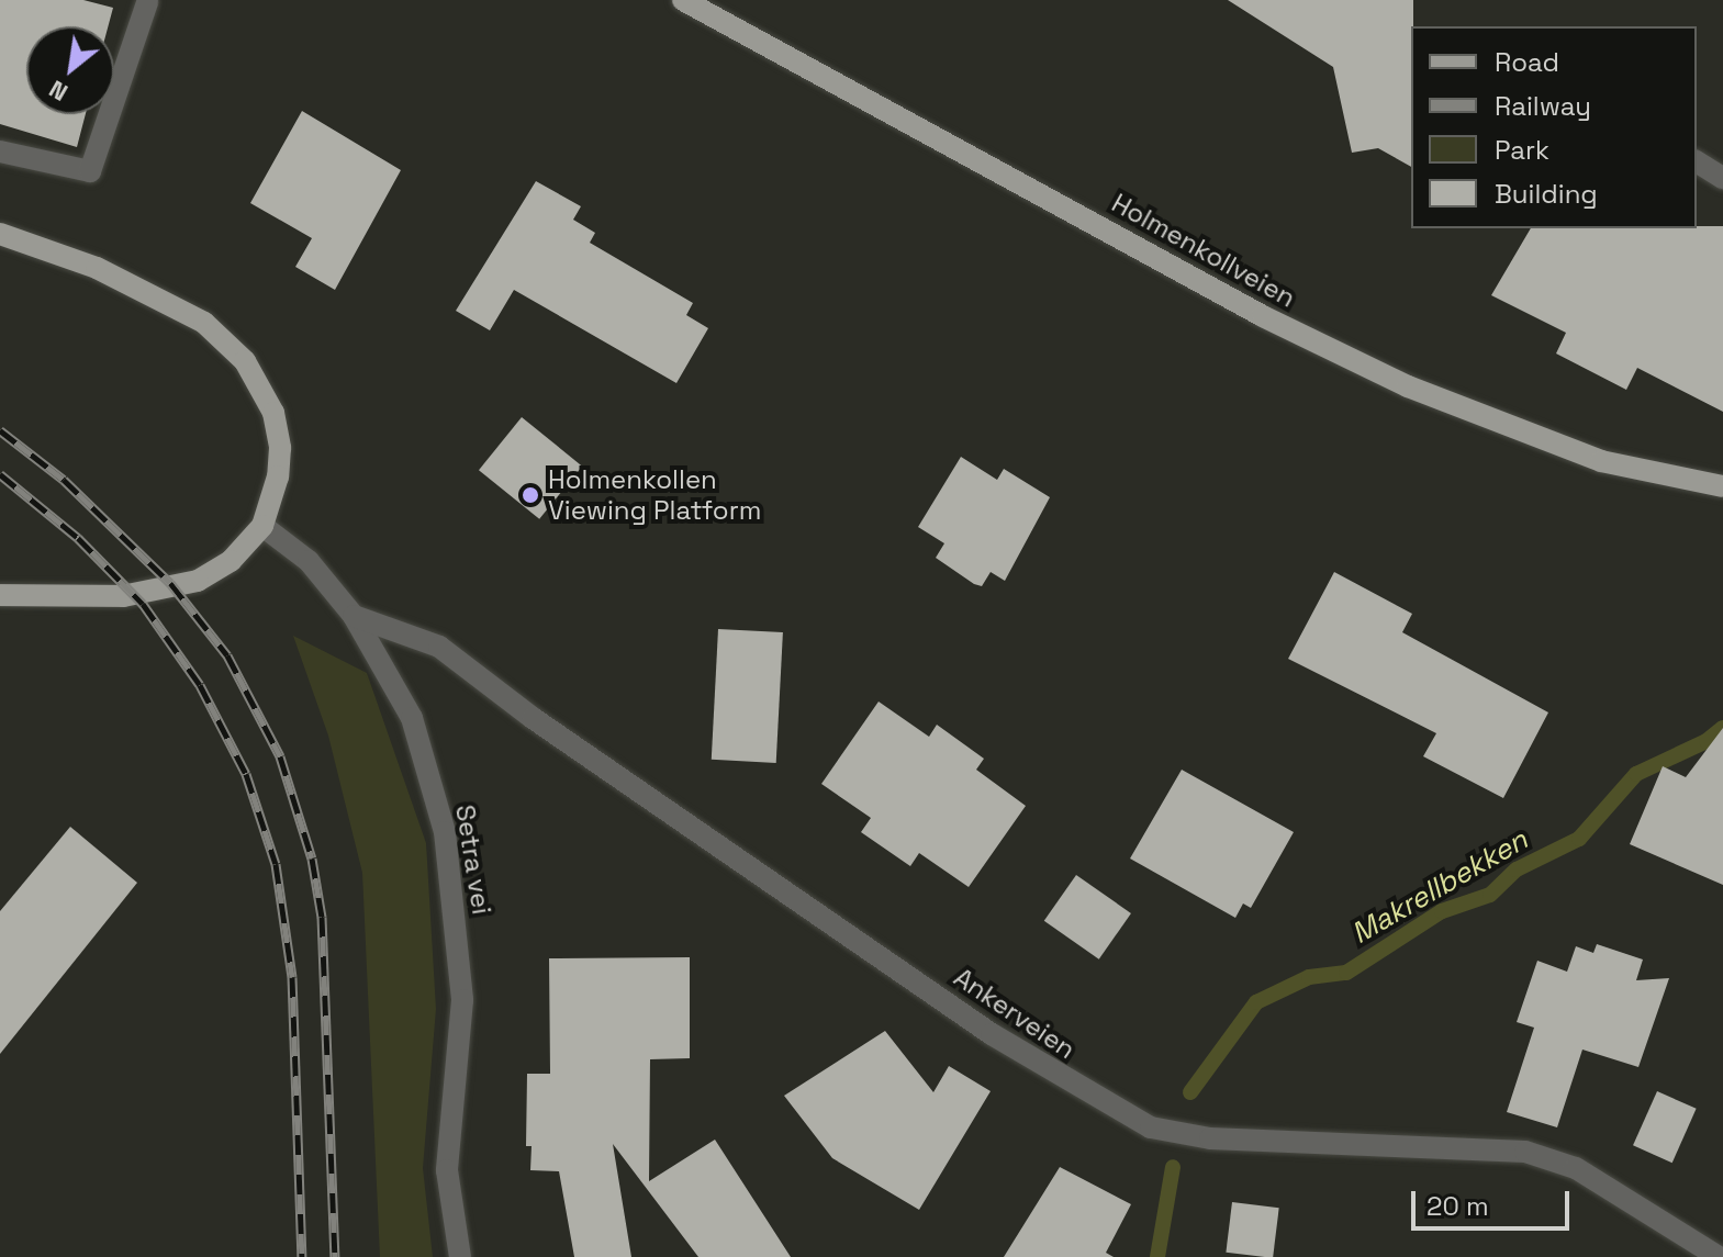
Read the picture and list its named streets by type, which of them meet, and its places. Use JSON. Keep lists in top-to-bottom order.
{
  "streets": {
    "main road": ["Holmenkollveien"],
    "street": ["Setra vei", "Ankerveien"]
  },
  "crossings": [
    ["Setra vei", "Ankerveien"]
  ],
  "water": ["Makrellbekken"],
  "places": ["Holmenkollen Viewing Platform"],
  "legend": [
    "Road",
    "Railway",
    "Park",
    "Building"
  ],
  "scale_bar": "20 m",
  "north": "bottom left"
}
